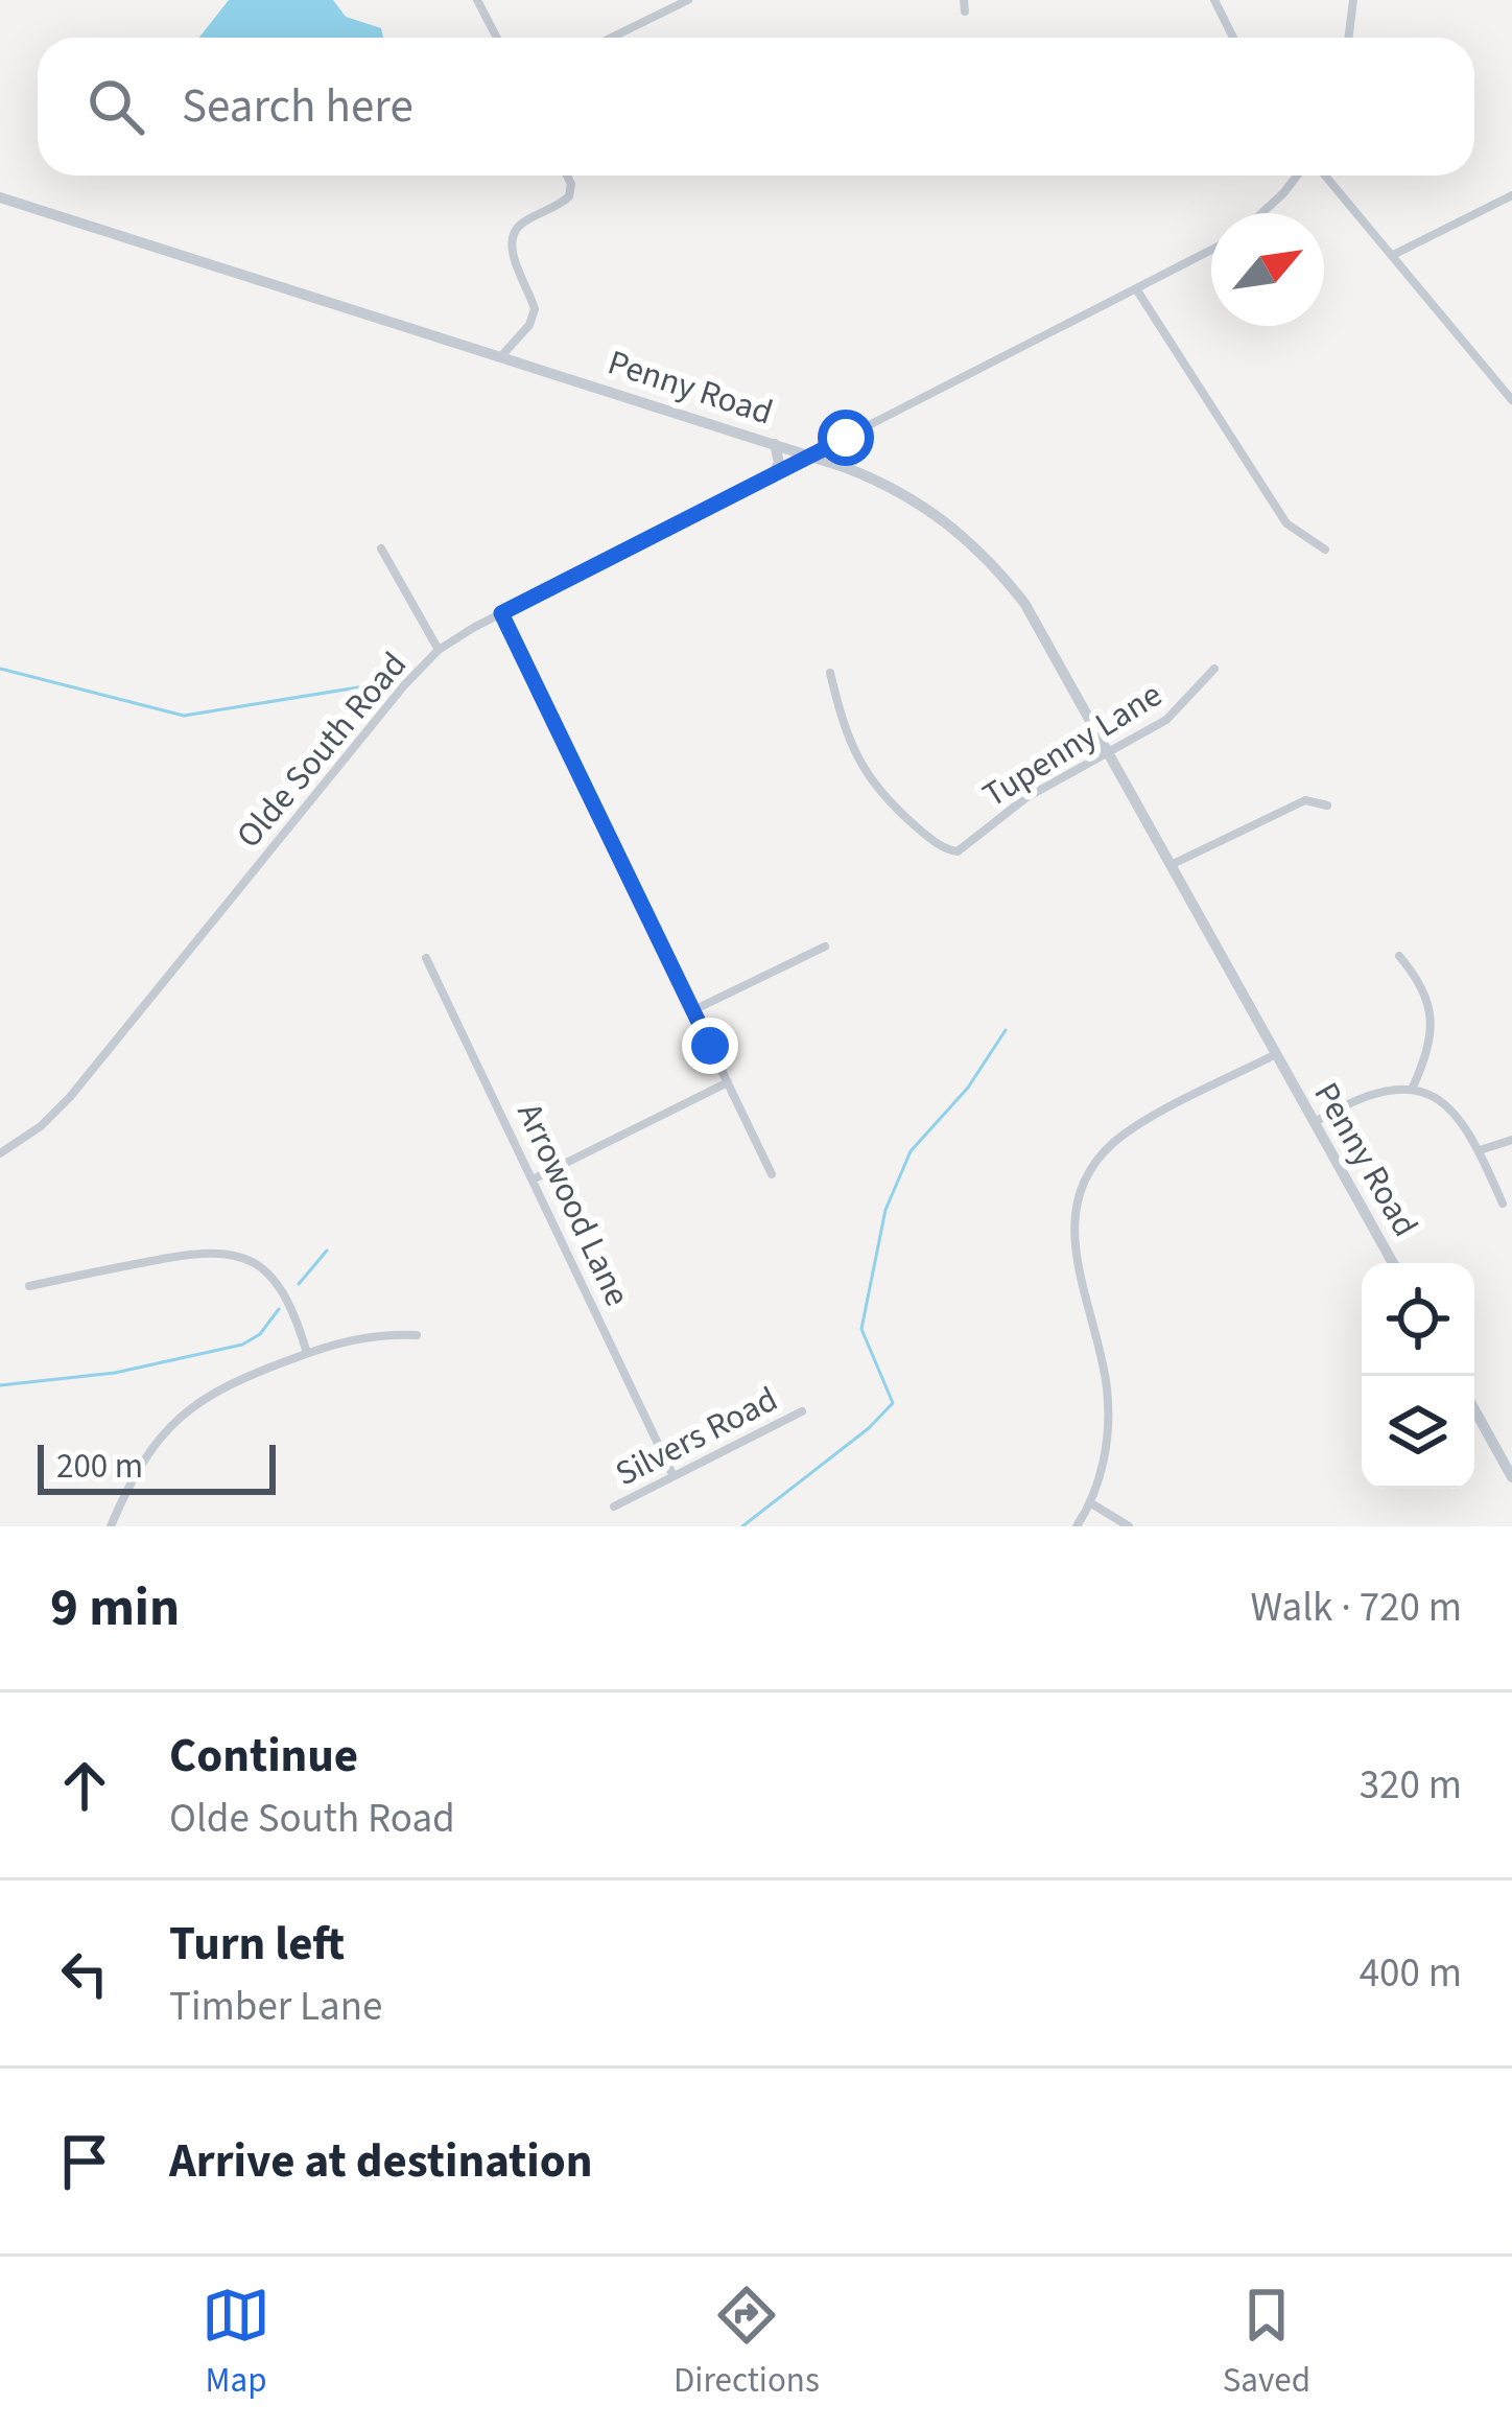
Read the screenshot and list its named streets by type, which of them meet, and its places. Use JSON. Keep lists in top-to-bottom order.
{
  "streets": {
    "street": [
      "Penny Road",
      "Tupenny Lane",
      "Olde South Road",
      "Arrowood Lane",
      "Silvers Road"
    ]
  },
  "crossings": [
    ["Penny Road", "Tupenny Lane"],
    ["Penny Road", "Olde South Road"],
    ["Arrowood Lane", "Silvers Road"]
  ],
  "scale_bar": "200 m",
  "north": "top right",
  "page": {
    "search": "Search here",
    "scale": "200 m",
    "heading": ["9 min", "Walk · 720 m"],
    "list": [
      ["Continue", "Olde South Road", "320 m"],
      ["Turn left", "Timber Lane", "400 m"],
      "Arrive at destination"
    ],
    "nav": ["Map", "Directions", "Saved"]
  }
}
